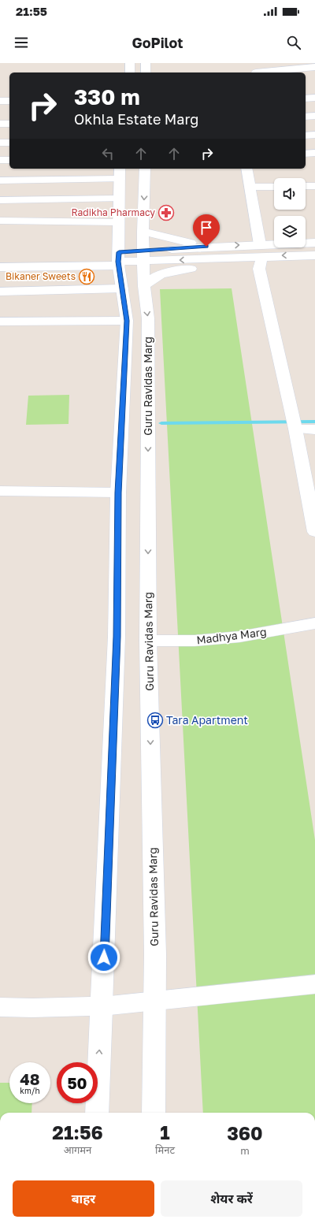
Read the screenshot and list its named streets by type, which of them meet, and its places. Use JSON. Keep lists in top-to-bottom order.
{
  "streets": {
    "main road": ["Guru Ravidas Marg", "Madhya Marg"]
  },
  "crossings": [
    ["Guru Ravidas Marg", "Madhya Marg"]
  ],
  "places": {
    "pharmacy": ["Radikha Pharmacy"],
    "restaurant": ["Bikaner Sweets"],
    "bus stop": ["Tara Apartment"]
  },
  "page": {
    "status": "21:55",
    "header": "GoPilot",
    "turn": ["330 m", "Okhla Estate Marg"],
    "speed": "48 km/h",
    "limit": "50",
    "eta": [
      "21:56",
      "आगमन",
      "1",
      "मिनट",
      "360",
      "m"
    ],
    "buttons": ["बाहर", "शेयर करें"]
  }
}
